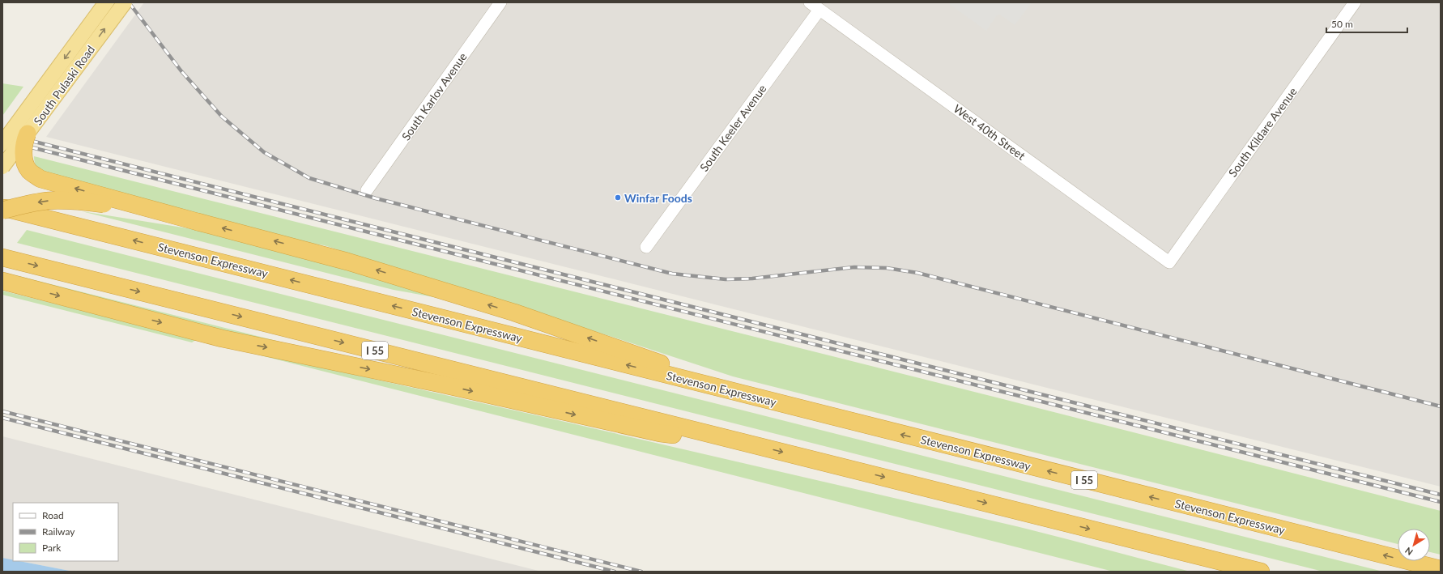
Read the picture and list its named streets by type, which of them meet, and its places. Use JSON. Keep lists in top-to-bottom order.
{
  "streets": {
    "highway": ["Stevenson Expressway", "I 55"],
    "main road": ["South Pulaski Road"],
    "street": [
      "South Karlov Avenue",
      "South Keeler Avenue",
      "West 40th Street",
      "South Kildare Avenue"
    ]
  },
  "crossings": [
    ["South Keeler Avenue", "West 40th Street"],
    ["West 40th Street", "South Kildare Avenue"]
  ],
  "places": ["Winfar Foods"],
  "legend": ["Road", "Railway", "Park"],
  "scale_bar": "50 m",
  "north": "bottom left"
}
